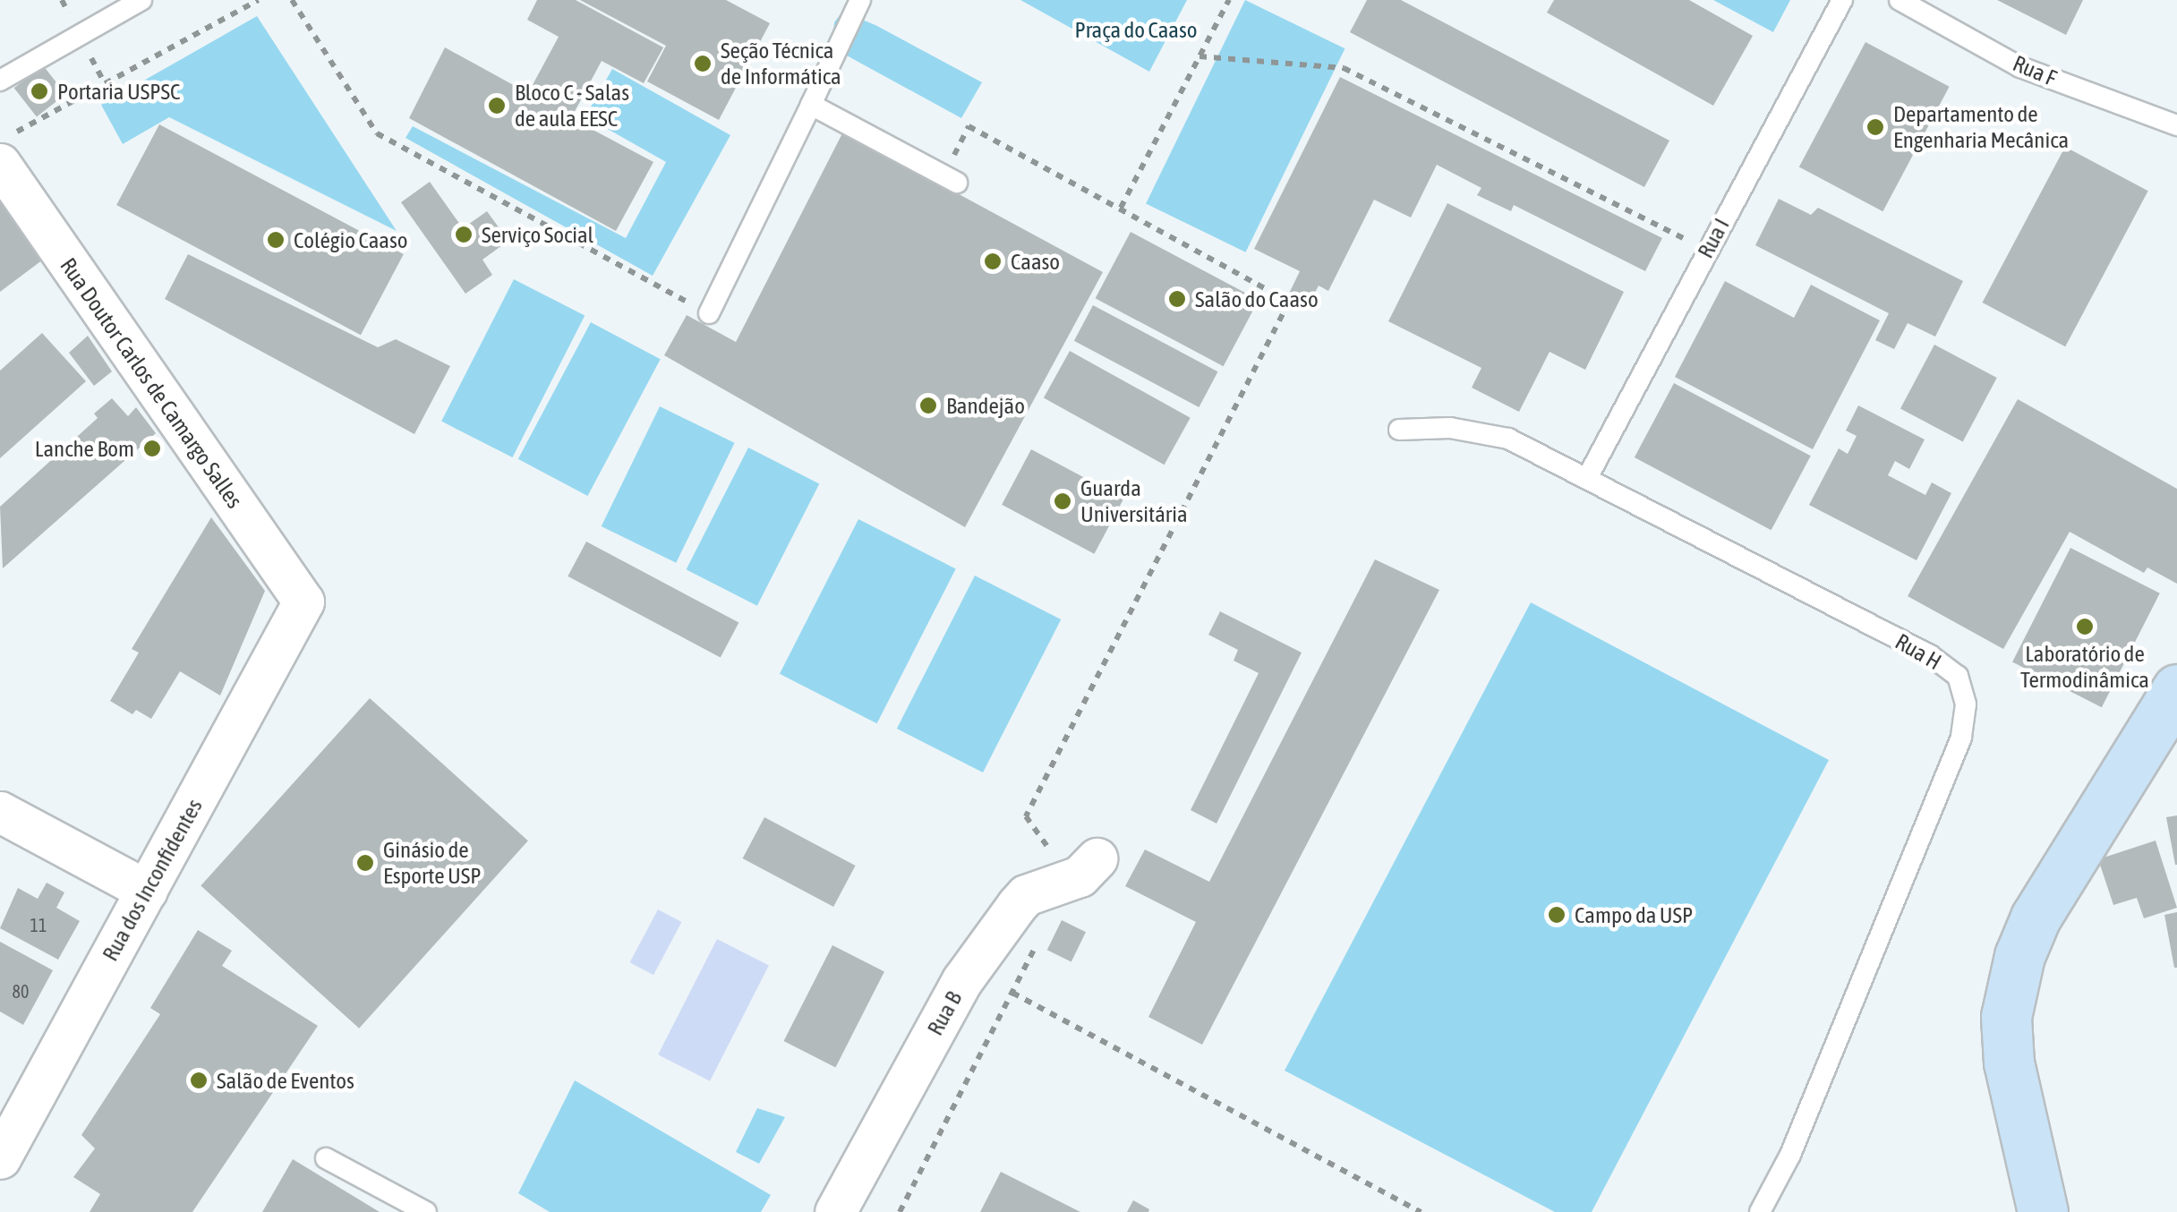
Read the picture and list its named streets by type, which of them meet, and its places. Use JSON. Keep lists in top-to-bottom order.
{
  "streets": {
    "street": ["Rua Doutor Carlos de Camargo Salles", "Rua dos Inconfidentes", "Rua B"],
    "lane": ["Rua F", "Rua I", "Rua H"]
  },
  "crossings": [
    ["Rua I", "Rua H"],
    ["Rua Doutor Carlos de Camargo Salles", "Rua dos Inconfidentes"]
  ],
  "parks": ["Praça do Caaso"],
  "places": [
    "Seção Técnica de Informática",
    "Portaria USPSC",
    "Bloco C - Salas de aula EESC",
    "Departamento de Engenharia Mecânica",
    "Serviço Social",
    "Colégio Caaso",
    "Caaso",
    "Salão do Caaso",
    "Bandejão",
    "Lanche Bom",
    "Guarda Universitária",
    "Laboratório de Termodinâmica",
    "Ginásio de Esporte USP",
    "Campo da USP",
    "Salão de Eventos"
  ],
  "house_numbers": ["11", "80"]
}
